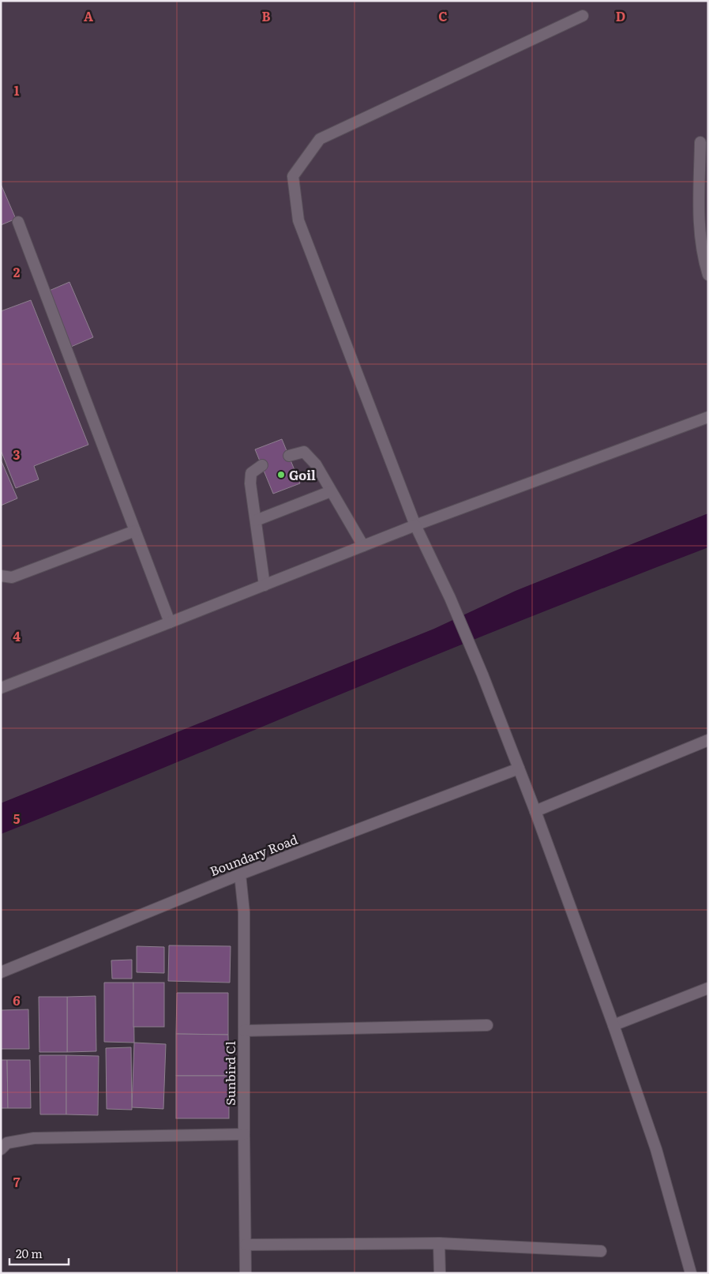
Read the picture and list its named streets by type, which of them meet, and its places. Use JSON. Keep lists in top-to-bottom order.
{
  "streets": {
    "street": ["Boundary Road", "Sunbird Cl"]
  },
  "crossings": [
    ["Boundary Road", "Sunbird Cl"]
  ],
  "places": ["Goil"],
  "scale_bar": "20 m",
  "grid": {
    "columns": [
      "A",
      "B",
      "C",
      "D"
    ],
    "rows": [
      "1",
      "2",
      "3",
      "4",
      "5",
      "6",
      "7"
    ]
  }
}
